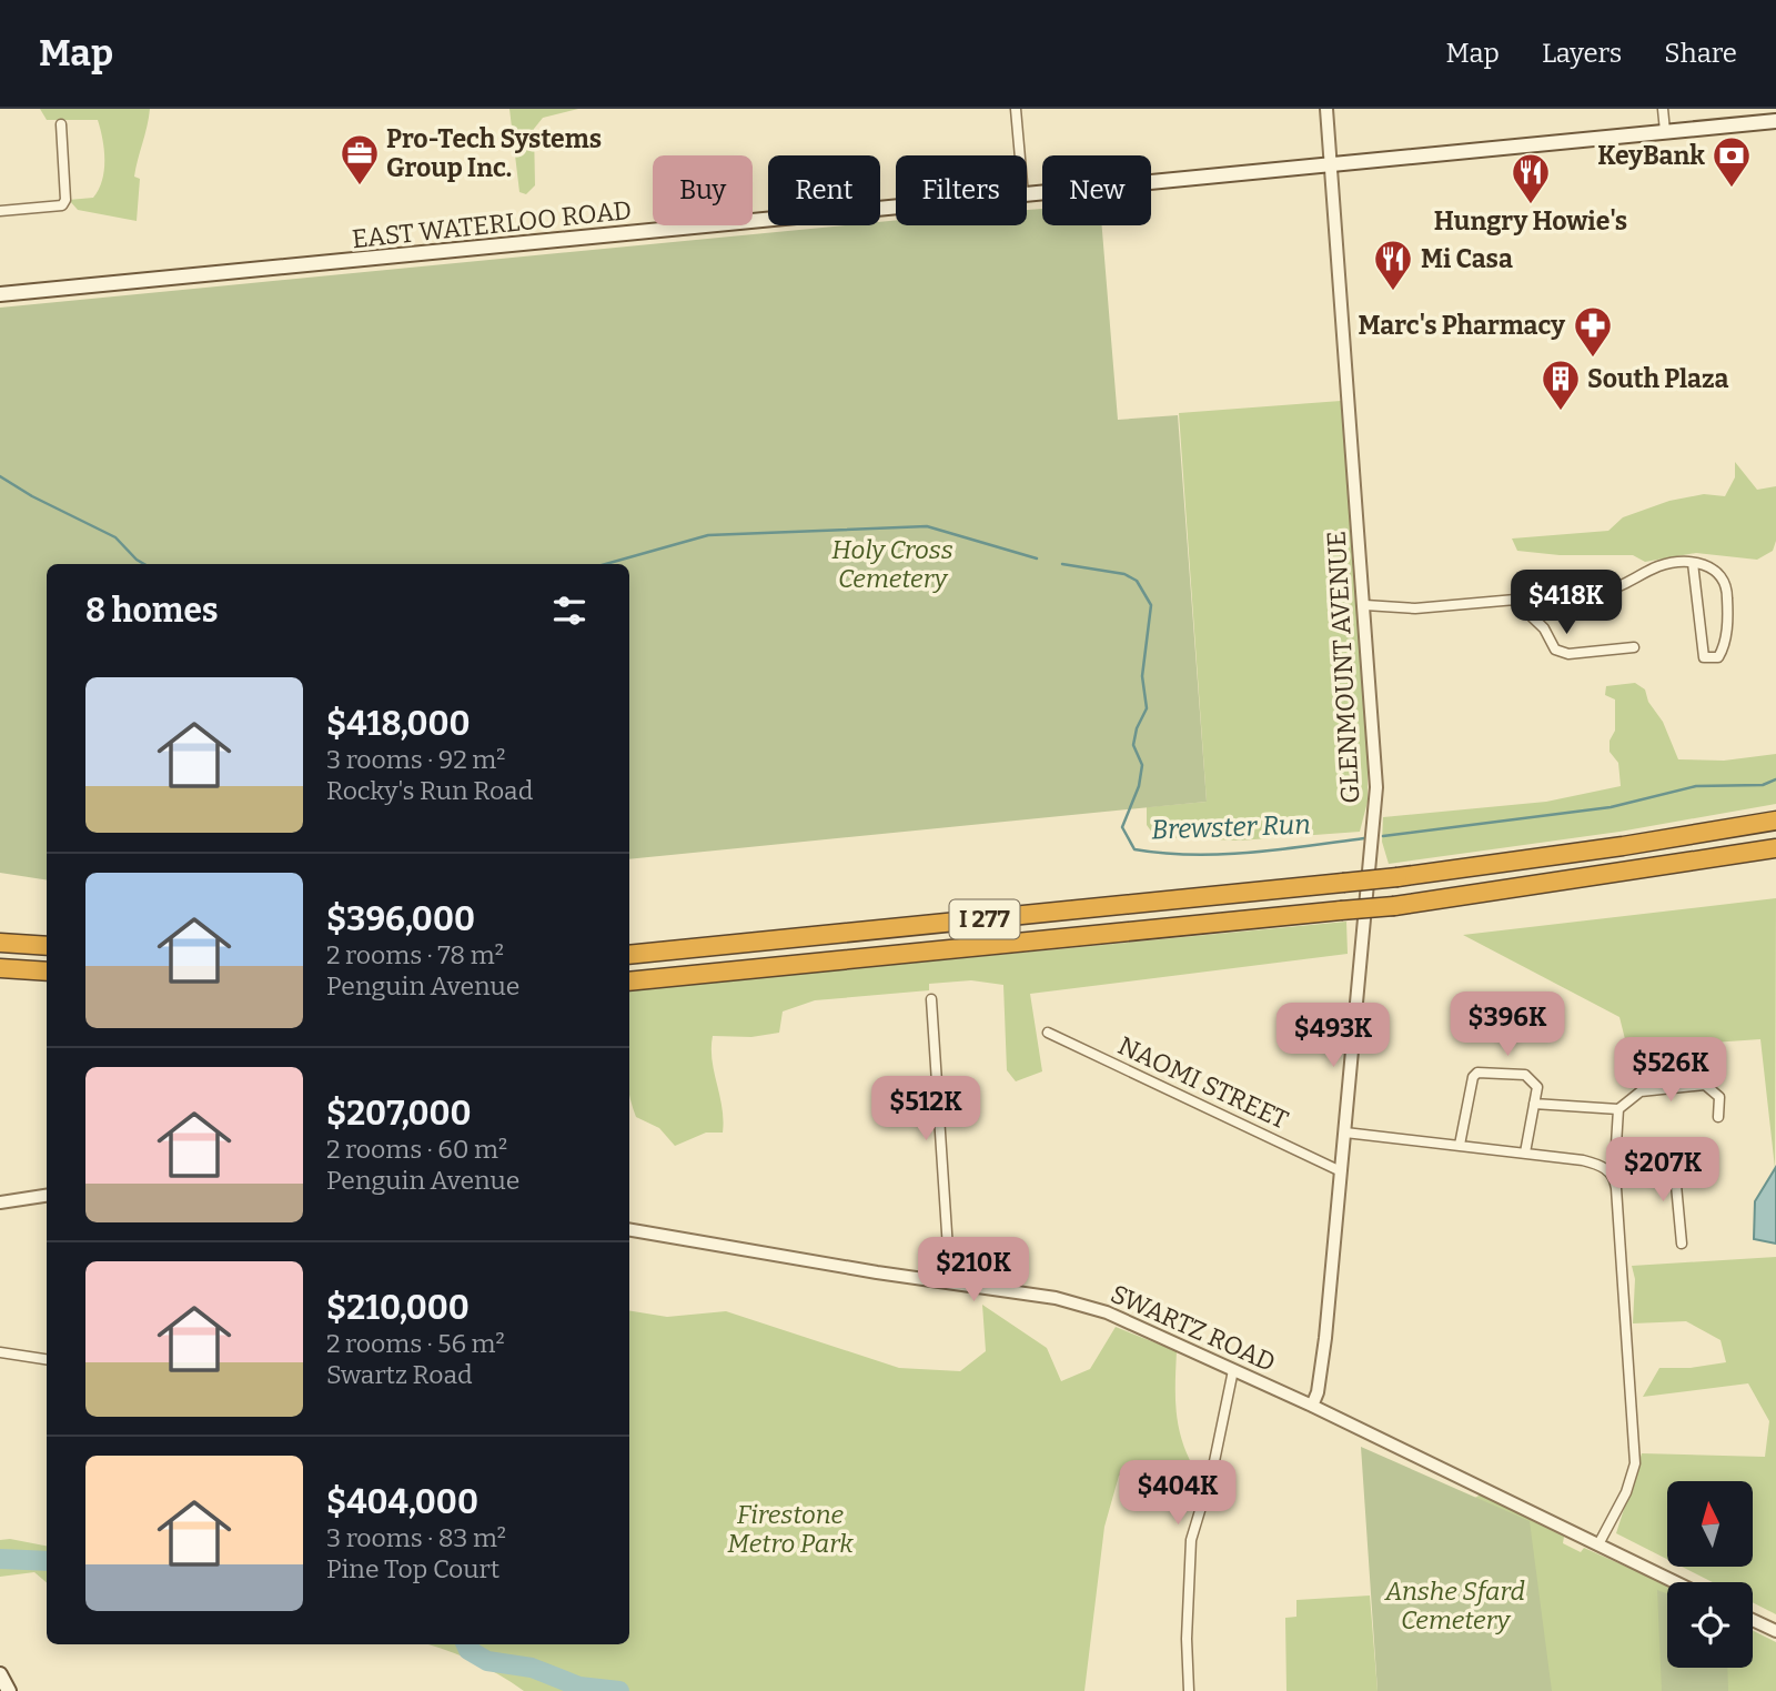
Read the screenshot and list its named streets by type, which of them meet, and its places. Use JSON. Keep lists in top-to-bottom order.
{
  "streets": {
    "highway": ["I 277"],
    "main road": ["EAST WATERLOO ROAD"],
    "street": ["GLENMOUNT AVENUE", "NAOMI STREET", "SWARTZ ROAD"]
  },
  "crossings": [
    ["EAST WATERLOO ROAD", "GLENMOUNT AVENUE"],
    ["GLENMOUNT AVENUE", "NAOMI STREET"],
    ["GLENMOUNT AVENUE", "SWARTZ ROAD"]
  ],
  "water": ["Brewster Run"],
  "parks": ["Holy Cross Cemetery", "Firestone Metro Park", "Anshe Sfard Cemetery"],
  "places": {
    "office": ["Pro-Tech Systems Group Inc."],
    "bank": ["KeyBank"],
    "restaurant": ["Hungry Howie's", "Mi Casa"],
    "pharmacy": ["Marc's Pharmacy"],
    "building": ["South Plaza"]
  },
  "north": "top",
  "page": {
    "header": "Map",
    "nav": ["Map", "Layers", "Share"],
    "chip": [
      "Buy",
      "Rent",
      "Filters",
      "New"
    ],
    "heading": "8 homes",
    "price": [
      "$418K",
      "$396K",
      "$493K",
      "$526K",
      "$512K",
      "$207K",
      "$210K",
      "$404K"
    ],
    "list": [
      {
        "name": "$418,000",
        "note": "3 rooms · 92 m² · Rocky's Run Road"
      },
      {
        "name": "$396,000",
        "note": "2 rooms · 78 m² · Penguin Avenue"
      },
      {
        "name": "$207,000",
        "note": "2 rooms · 60 m² · Penguin Avenue"
      },
      {
        "name": "$210,000",
        "note": "2 rooms · 56 m² · Swartz Road"
      },
      {
        "name": "$404,000",
        "note": "3 rooms · 83 m² · Pine Top Court"
      }
    ]
  }
}
